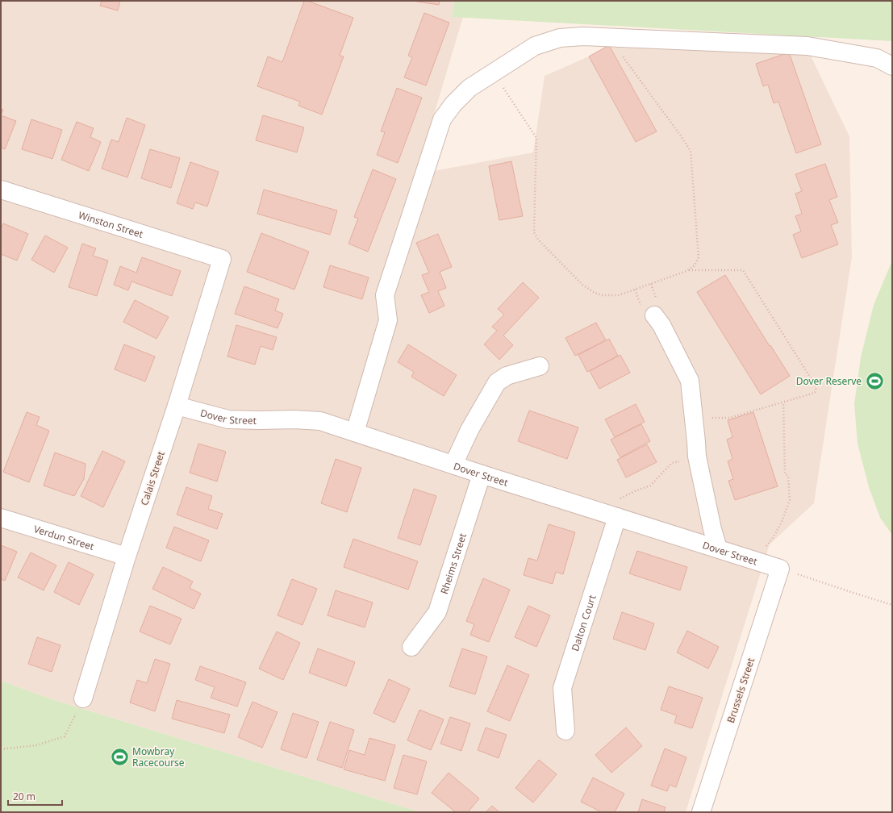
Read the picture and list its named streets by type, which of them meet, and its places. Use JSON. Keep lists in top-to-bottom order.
{
  "streets": {
    "street": [
      "Winston Street",
      "Dover Street",
      "Calais Street",
      "Verdun Street",
      "Rheims Street",
      "Dalton Court",
      "Brussels Street"
    ]
  },
  "crossings": [
    ["Winston Street", "Calais Street"],
    ["Dover Street", "Calais Street"],
    ["Dover Street", "Rheims Street"],
    ["Dover Street", "Dalton Court"],
    ["Dover Street", "Brussels Street"],
    ["Calais Street", "Verdun Street"]
  ],
  "places": {
    "sports": ["Dover Reserve", "Mowbray Racecourse"]
  },
  "scale_bar": "20 m"
}
